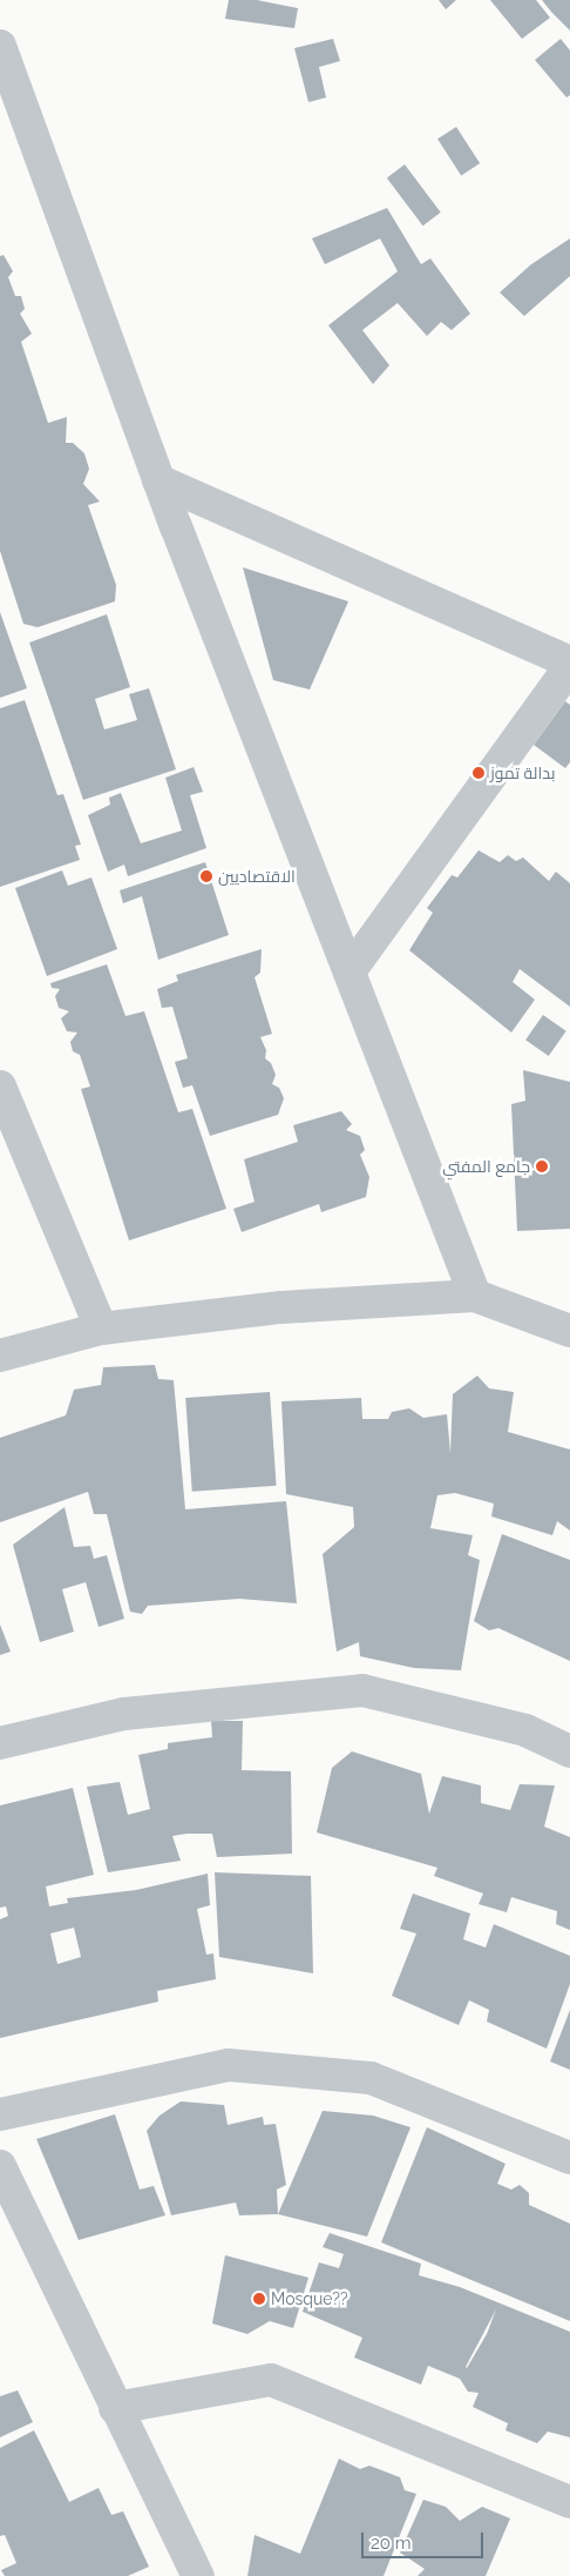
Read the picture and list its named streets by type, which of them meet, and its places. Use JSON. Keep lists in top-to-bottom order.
{
  "places": [
    "بدالة تموز",
    "الاقتصاديين",
    "جامع المفتي",
    "Mosque??"
  ],
  "scale_bar": "20 m"
}
